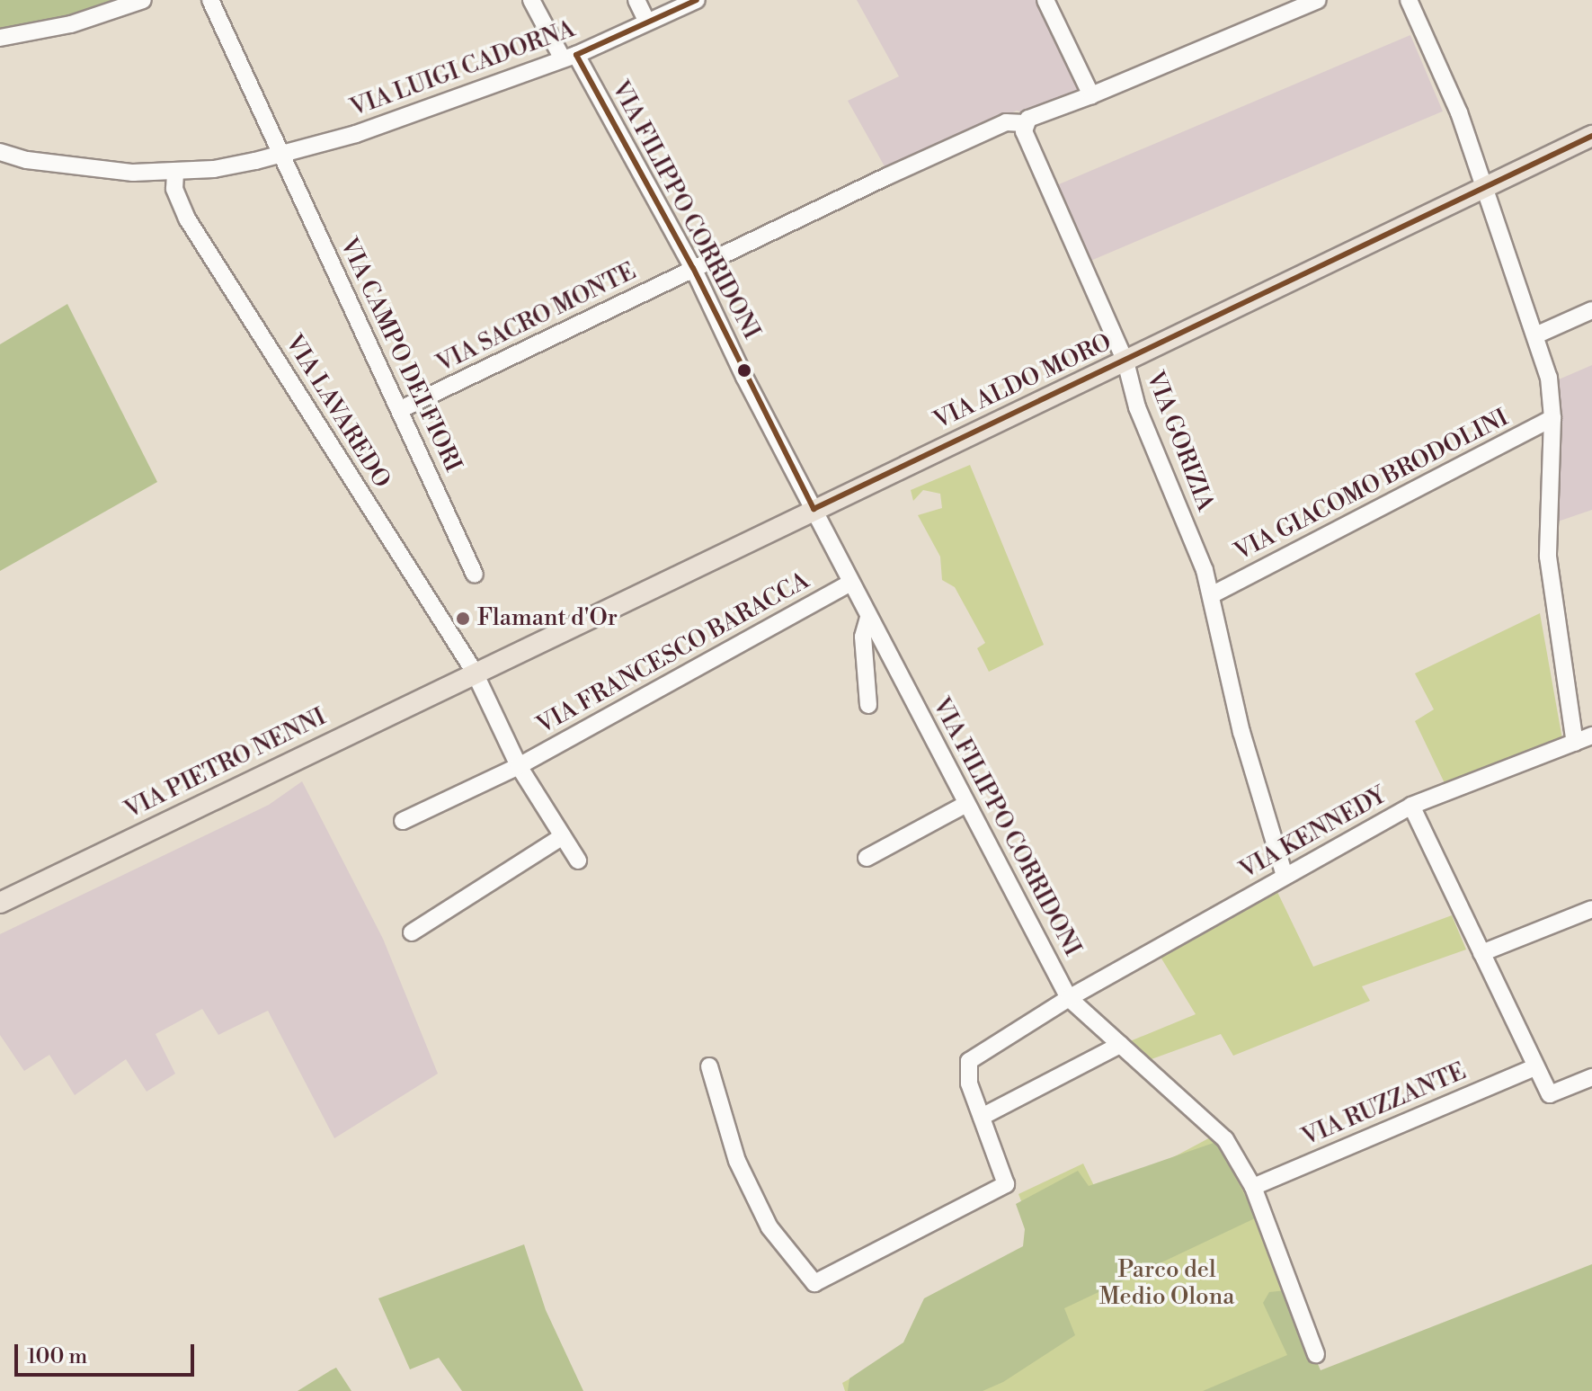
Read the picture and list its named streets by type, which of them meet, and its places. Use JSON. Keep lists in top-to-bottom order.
{
  "streets": {
    "main road": ["VIA ALDO MORO", "VIA PIETRO NENNI"],
    "street": [
      "VIA LUIGI CADORNA",
      "VIA FILIPPO CORRIDONI",
      "VIA SACRO MONTE",
      "VIA CAMPO DEI FIORI",
      "VIA LAVAREDO",
      "VIA GORIZIA",
      "VIA GIACOMO BRODOLINI",
      "VIA FRANCESCO BARACCA",
      "VIA KENNEDY",
      "VIA RUZZANTE"
    ]
  },
  "crossings": [
    ["VIA LUIGI CADORNA", "VIA FILIPPO CORRIDONI"],
    ["VIA LUIGI CADORNA", "VIA CAMPO DEI FIORI"],
    ["VIA LUIGI CADORNA", "VIA LAVAREDO"],
    ["VIA FILIPPO CORRIDONI", "VIA SACRO MONTE"],
    ["VIA FILIPPO CORRIDONI", "VIA ALDO MORO"],
    ["VIA FILIPPO CORRIDONI", "VIA FRANCESCO BARACCA"],
    ["VIA FILIPPO CORRIDONI", "VIA KENNEDY"],
    ["VIA FILIPPO CORRIDONI", "VIA RUZZANTE"],
    ["VIA SACRO MONTE", "VIA CAMPO DEI FIORI"],
    ["VIA SACRO MONTE", "VIA GORIZIA"],
    ["VIA ALDO MORO", "VIA LAVAREDO"],
    ["VIA ALDO MORO", "VIA GORIZIA"],
    ["VIA ALDO MORO", "VIA PIETRO NENNI"],
    ["VIA LAVAREDO", "VIA FRANCESCO BARACCA"],
    ["VIA LAVAREDO", "VIA PIETRO NENNI"],
    ["VIA GORIZIA", "VIA GIACOMO BRODOLINI"],
    ["VIA GORIZIA", "VIA KENNEDY"]
  ],
  "parks": ["Parco del Medio Olona"],
  "places": ["Flamant d'Or"],
  "scale_bar": "100 m"
}
